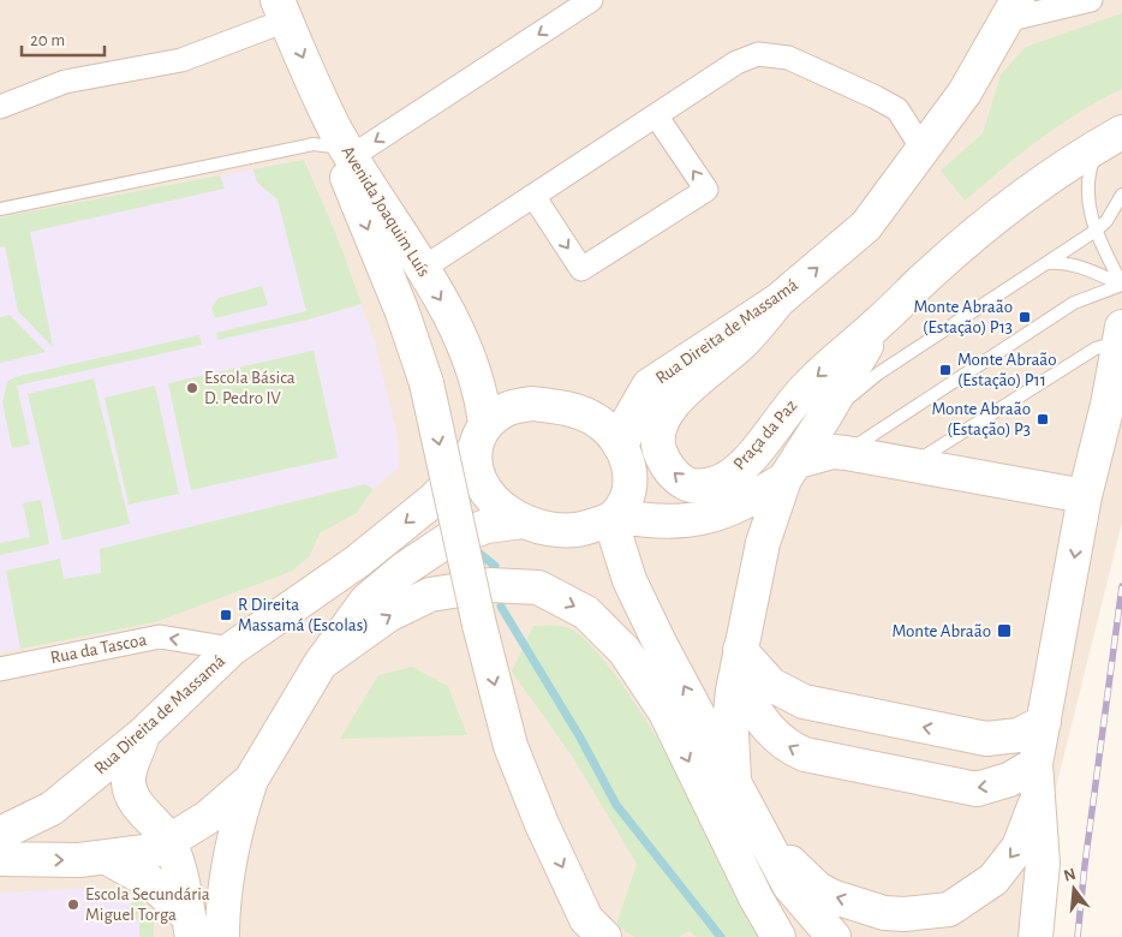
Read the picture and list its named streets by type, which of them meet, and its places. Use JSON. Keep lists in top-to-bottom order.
{
  "streets": {
    "street": [
      "Avenida Joaquim Luís",
      "Rua Direita de Massamá",
      "Praça da Paz",
      "Rua da Tascoa"
    ]
  },
  "crossings": [
    ["Avenida Joaquim Luís", "Rua Direita de Massamá"],
    ["Avenida Joaquim Luís", "Praça da Paz"],
    ["Rua Direita de Massamá", "Praça da Paz"],
    ["Rua Direita de Massamá", "Rua da Tascoa"]
  ],
  "one_way": ["Rua da Tascoa"],
  "places": {
    "transit": [
      "Monte Abraão (Estação) P13",
      "Monte Abraão (Estação) P11",
      "Monte Abraão (Estação) P3",
      "R Direita Massamá (Escolas)",
      "Monte Abraão"
    ],
    "other": ["Escola Básica D. Pedro IV", "Escola Secundária Miguel Torga"]
  },
  "scale_bar": "20 m",
  "north": "top"
}
